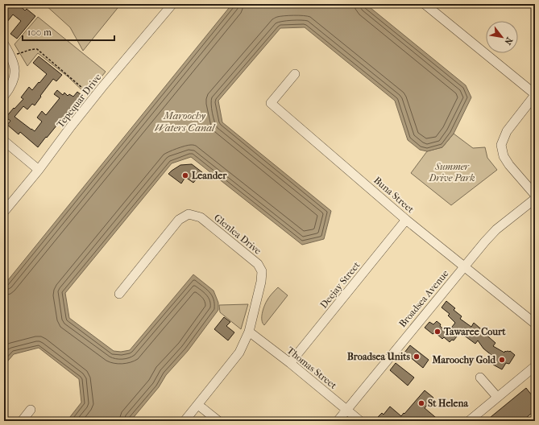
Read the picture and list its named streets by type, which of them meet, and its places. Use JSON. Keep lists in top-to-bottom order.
{
  "streets": {
    "street": [
      "Tepequar Drive",
      "Buna Street",
      "Glenlea Drive",
      "Deejay Street",
      "Broadsea Avenue",
      "Thomas Street"
    ]
  },
  "crossings": [
    ["Buna Street", "Deejay Street"],
    ["Buna Street", "Broadsea Avenue"],
    ["Glenlea Drive", "Thomas Street"],
    ["Deejay Street", "Thomas Street"],
    ["Broadsea Avenue", "Thomas Street"]
  ],
  "water": ["Maroochy Waters Canal"],
  "parks": ["Summer Drive Park"],
  "places": [
    "Leander",
    "Tawaree Court",
    "Broadsea Units",
    "Maroochy Gold",
    "St Helena"
  ],
  "scale_bar": "100 m",
  "north": "bottom right"
}
